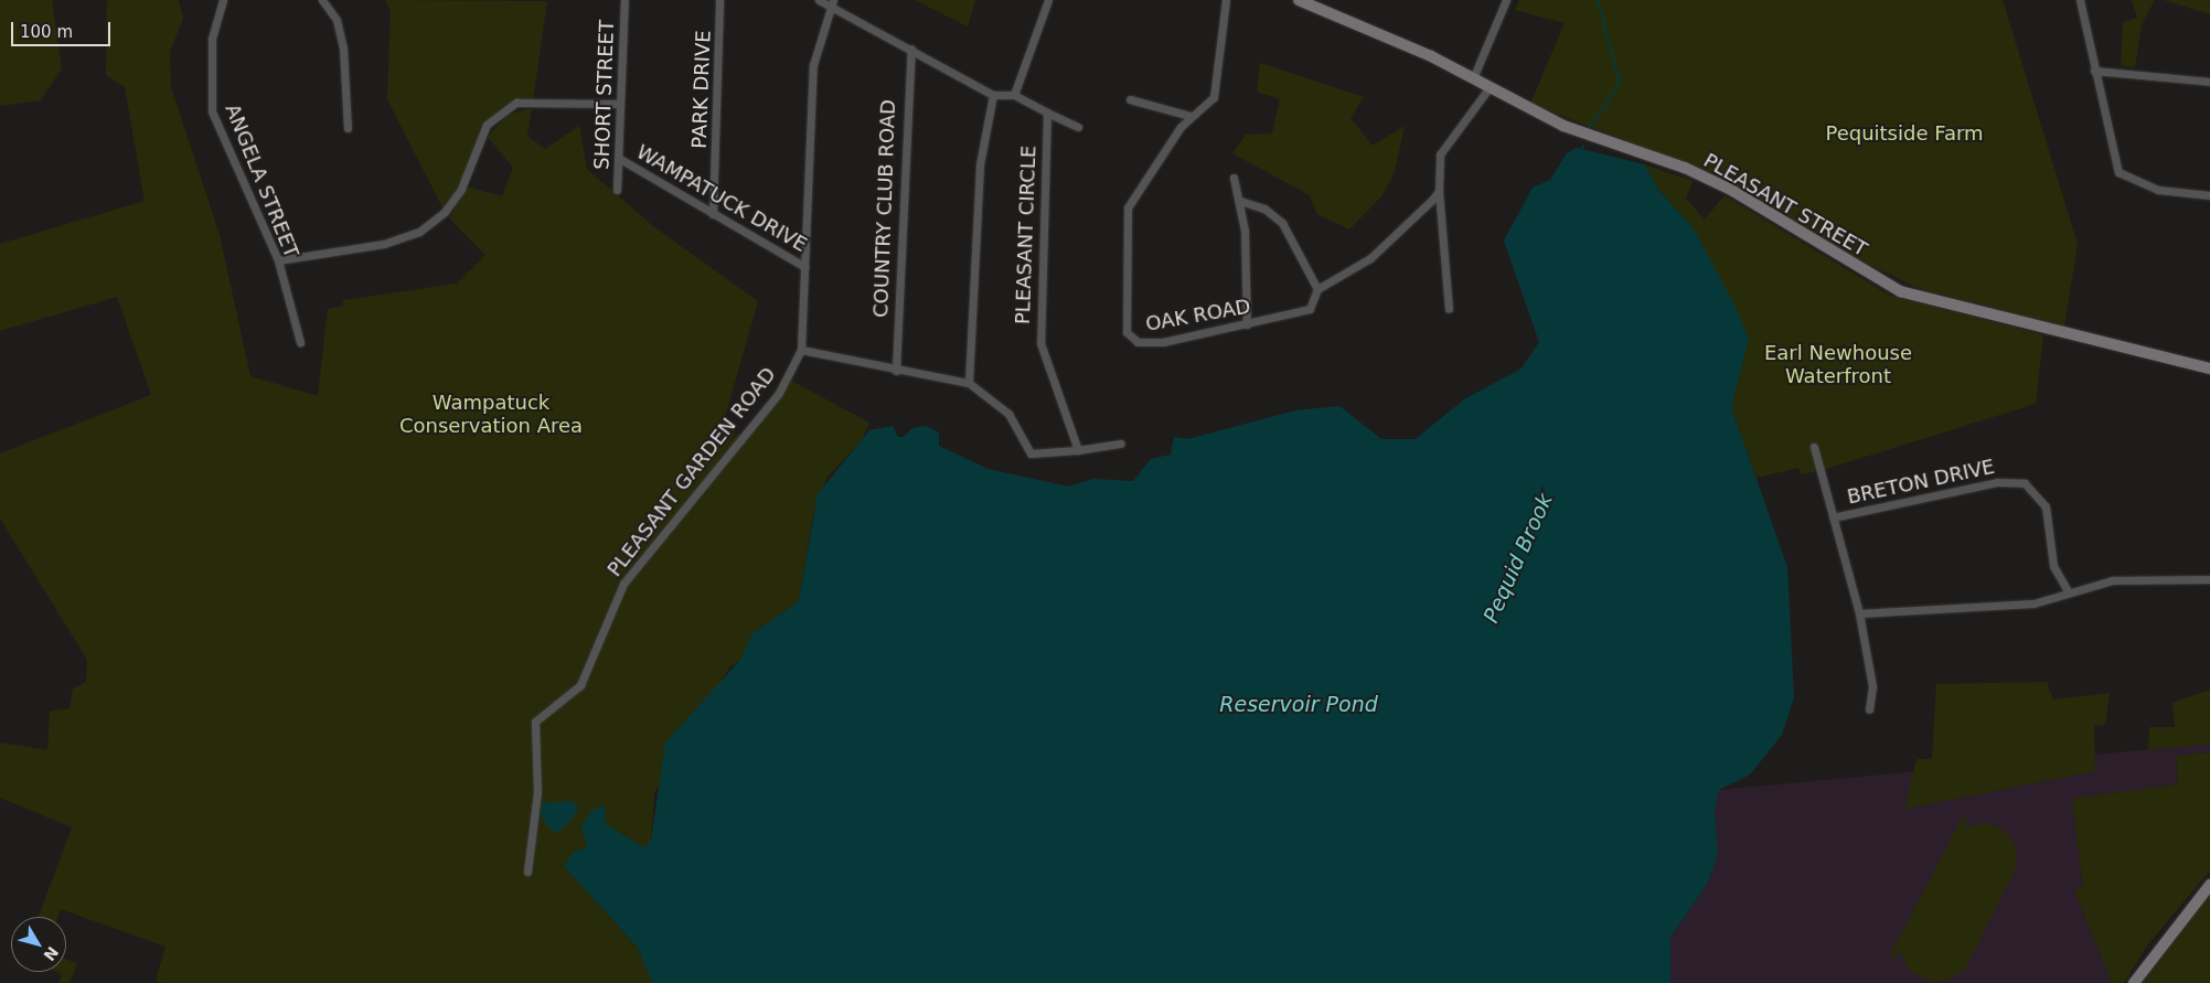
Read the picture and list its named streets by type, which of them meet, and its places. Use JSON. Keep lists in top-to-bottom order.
{
  "streets": {
    "main road": ["PLEASANT STREET"],
    "street": [
      "PARK DRIVE",
      "SHORT STREET",
      "ANGELA STREET",
      "WAMPATUCK DRIVE",
      "COUNTRY CLUB ROAD",
      "PLEASANT CIRCLE",
      "OAK ROAD",
      "PLEASANT GARDEN ROAD",
      "BRETON DRIVE"
    ]
  },
  "crossings": [
    ["PARK DRIVE", "WAMPATUCK DRIVE"],
    ["SHORT STREET", "WAMPATUCK DRIVE"],
    ["WAMPATUCK DRIVE", "PLEASANT GARDEN ROAD"]
  ],
  "water": ["Pequid Brook", "Reservoir Pond"],
  "parks": ["Pequitside Farm", "Earl Newhouse Waterfront", "Wampatuck Conservation Area"],
  "scale_bar": "100 m",
  "north": "bottom right"
}
